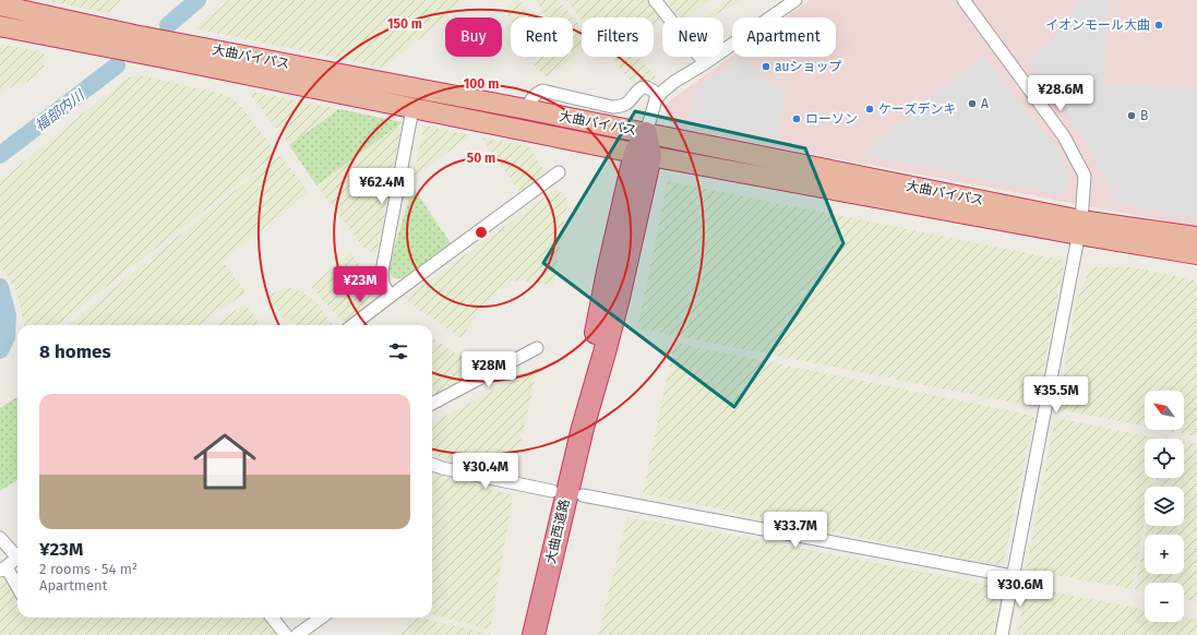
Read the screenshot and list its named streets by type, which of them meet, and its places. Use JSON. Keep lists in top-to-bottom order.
{
  "streets": {
    "highway": ["大曲バイパス", "大曲西道路"]
  },
  "crossings": [
    ["大曲バイパス", "大曲西道路"]
  ],
  "water": ["福部内川"],
  "places": [
    "イオンモール大曲",
    "auショップ",
    "A",
    "ケーズデンキ",
    "B",
    "ローソン"
  ],
  "north": "top left",
  "page": {
    "chip": [
      "Buy",
      "Rent",
      "Filters",
      "New",
      "Apartment"
    ],
    "price": [
      "¥28.6M",
      "¥62.4M",
      "¥23M",
      "¥28M",
      "¥35.5M",
      "¥30.4M",
      "¥33.7M",
      "¥30.6M"
    ],
    "heading": "8 homes",
    "list": [
      {
        "name": "¥23M",
        "note": "2 rooms · 54 m² · Apartment"
      }
    ],
    "map_buttons": ["+", "−"]
  },
  "rings": ["150 m", "100 m", "50 m"]
}
